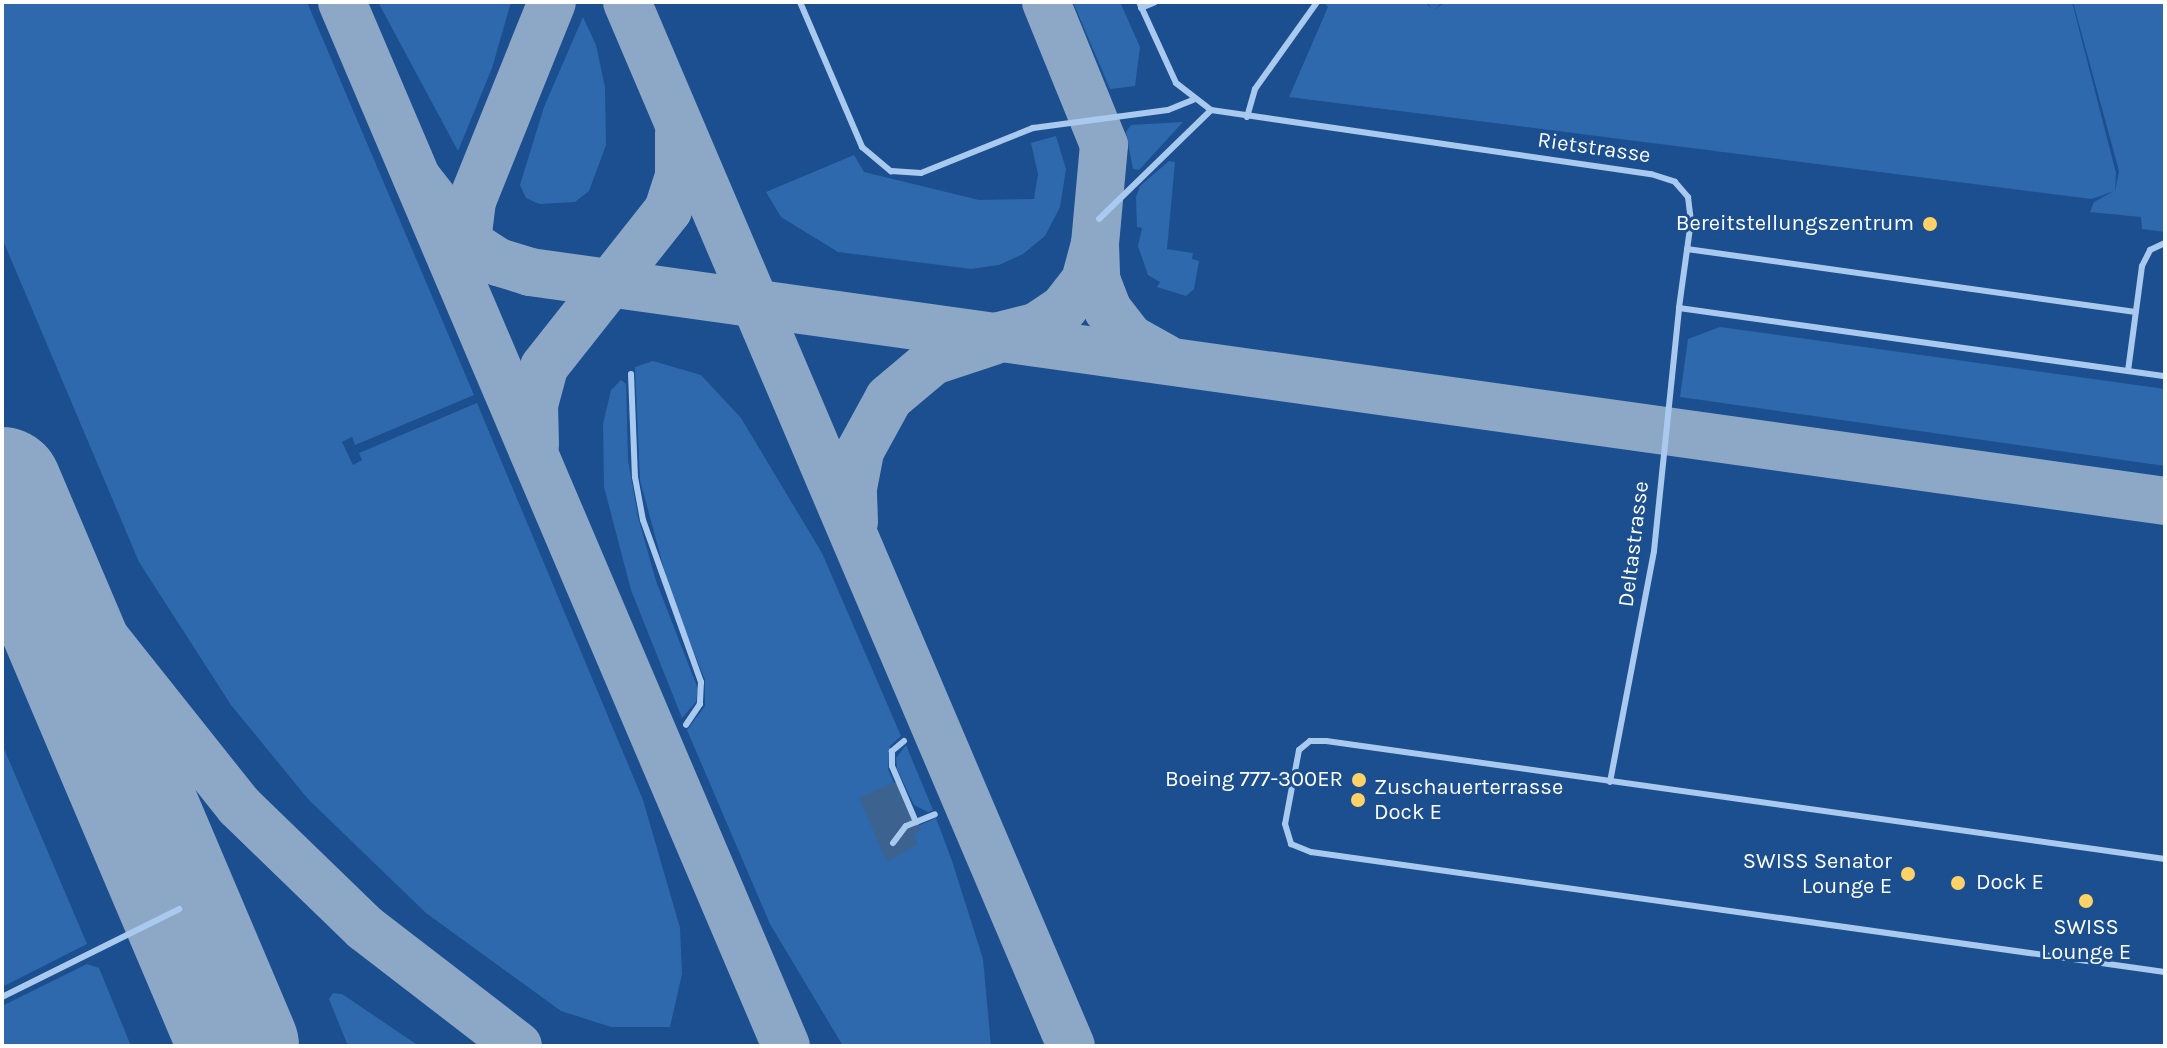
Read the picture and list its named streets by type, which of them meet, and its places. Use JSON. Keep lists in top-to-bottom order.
{
  "streets": {
    "lane": ["Rietstrasse", "Deltastrasse"]
  },
  "crossings": [
    ["Rietstrasse", "Deltastrasse"]
  ],
  "places": [
    "Bereitstellungszentrum",
    "Boeing 777-300ER",
    "Zuschauerterrasse Dock E",
    "SWISS Senator Lounge E",
    "Dock E",
    "SWISS Lounge E"
  ]
}
